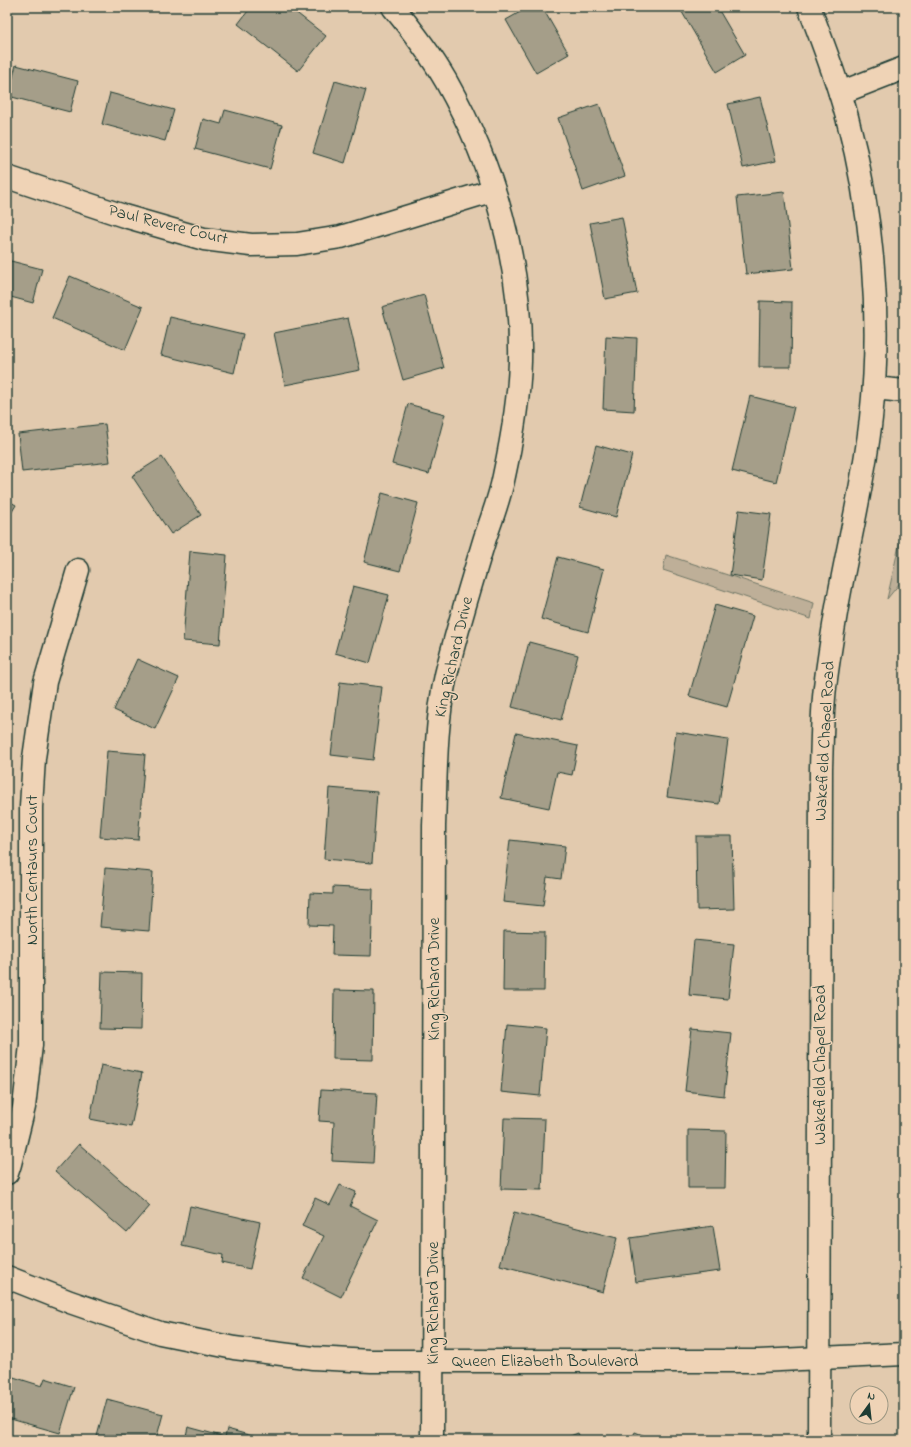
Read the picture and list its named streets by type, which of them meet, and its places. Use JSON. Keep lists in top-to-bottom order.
{
  "streets": {
    "street": [
      "Paul Revere Court",
      "King Richard Drive",
      "Wakefield Chapel Road",
      "North Centaurs Court",
      "Queen Elizabeth Boulevard"
    ]
  },
  "crossings": [
    ["Paul Revere Court", "King Richard Drive"],
    ["King Richard Drive", "Queen Elizabeth Boulevard"],
    ["Wakefield Chapel Road", "Queen Elizabeth Boulevard"]
  ],
  "north": "top"
}
